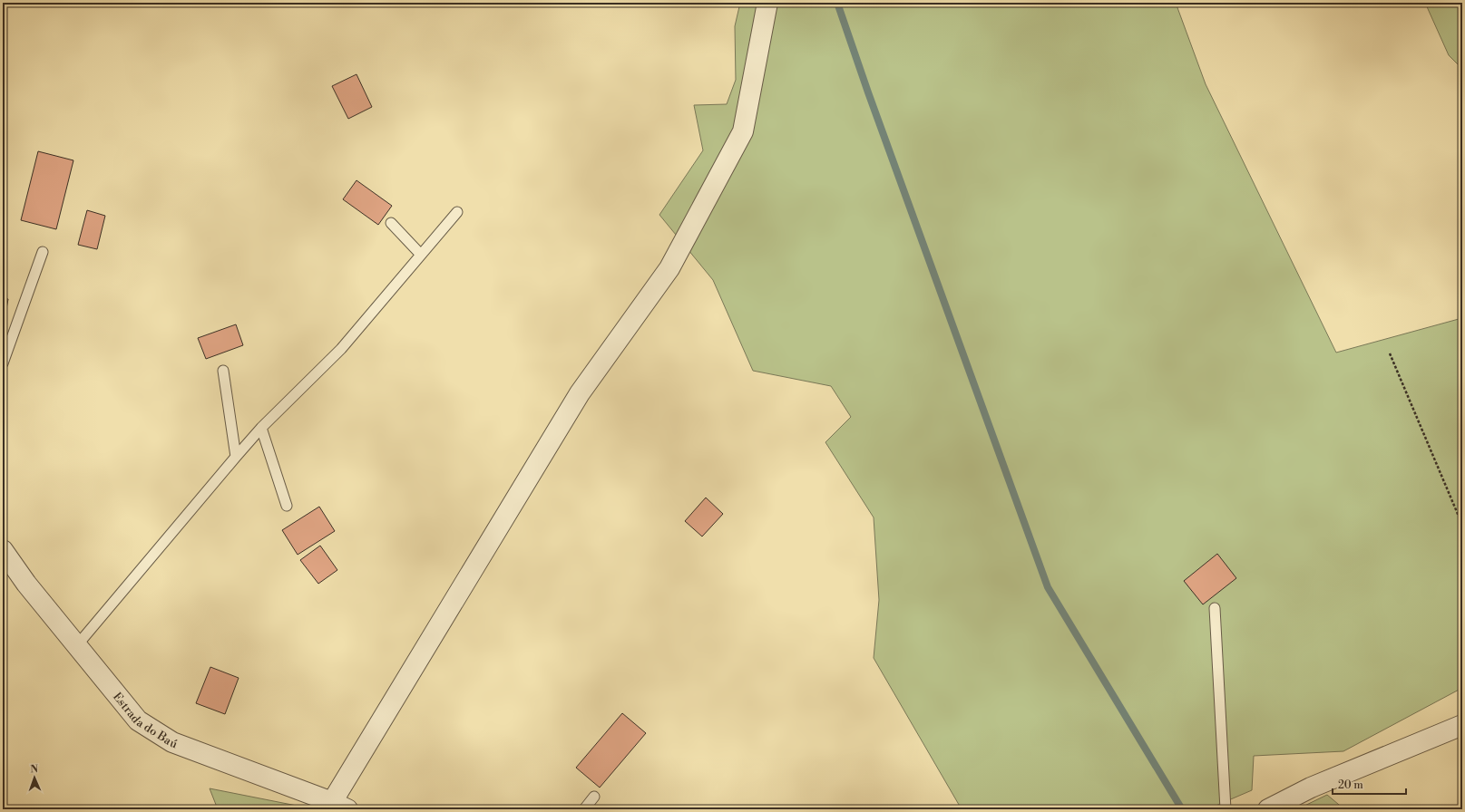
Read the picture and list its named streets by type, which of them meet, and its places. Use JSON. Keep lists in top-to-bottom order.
{
  "streets": {
    "street": ["Estrada do Baú"]
  },
  "scale_bar": "20 m",
  "north": "top"
}
